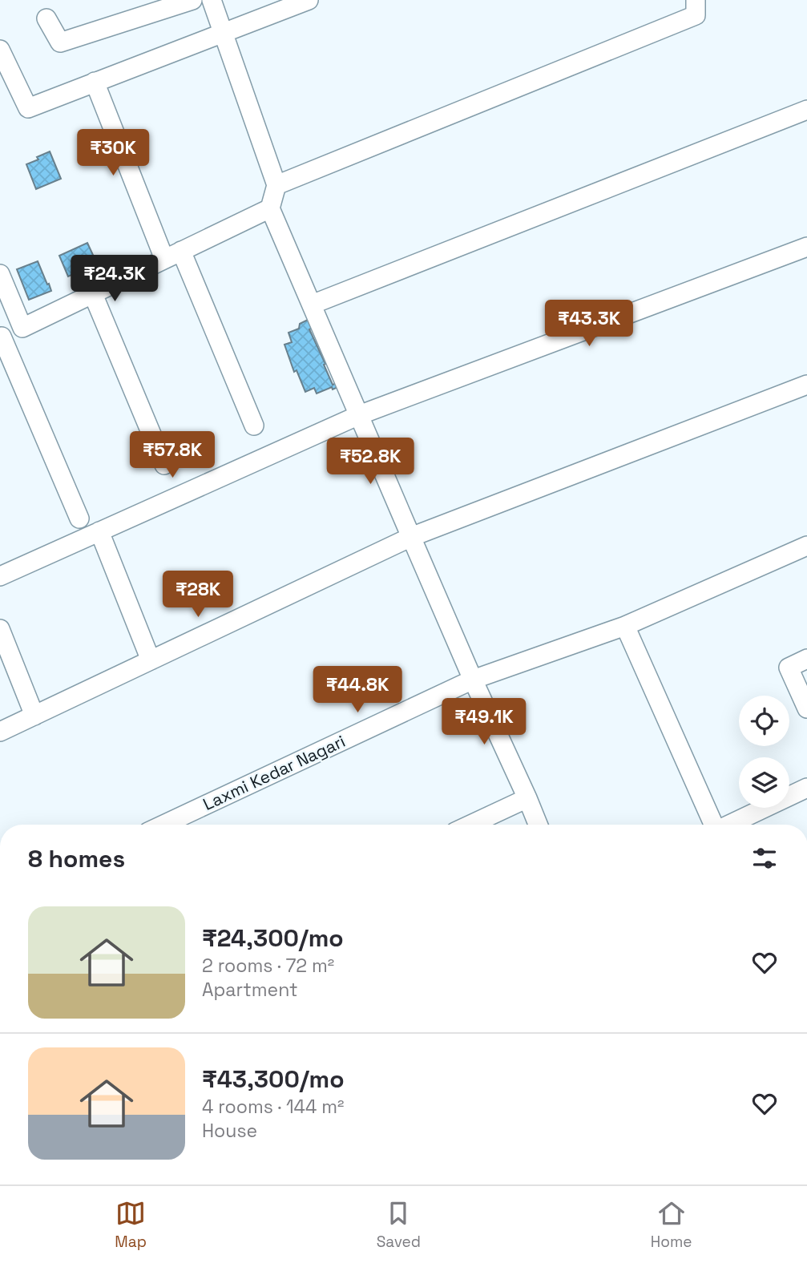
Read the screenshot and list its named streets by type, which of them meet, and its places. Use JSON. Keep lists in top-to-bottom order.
{
  "streets": {
    "street": ["Laxmi Kedar Nagari"]
  },
  "page": {
    "price": [
      "₹30K",
      "₹24.3K",
      "₹43.3K",
      "₹57.8K",
      "₹52.8K",
      "₹28K",
      "₹44.8K",
      "₹49.1K"
    ],
    "heading": "8 homes",
    "list": [
      {
        "name": "₹24,300/mo",
        "note": "2 rooms · 72 m² · Apartment"
      },
      {
        "name": "₹43,300/mo",
        "note": "4 rooms · 144 m² · House"
      }
    ],
    "tabs": ["Map", "Saved", "Home"]
  }
}
